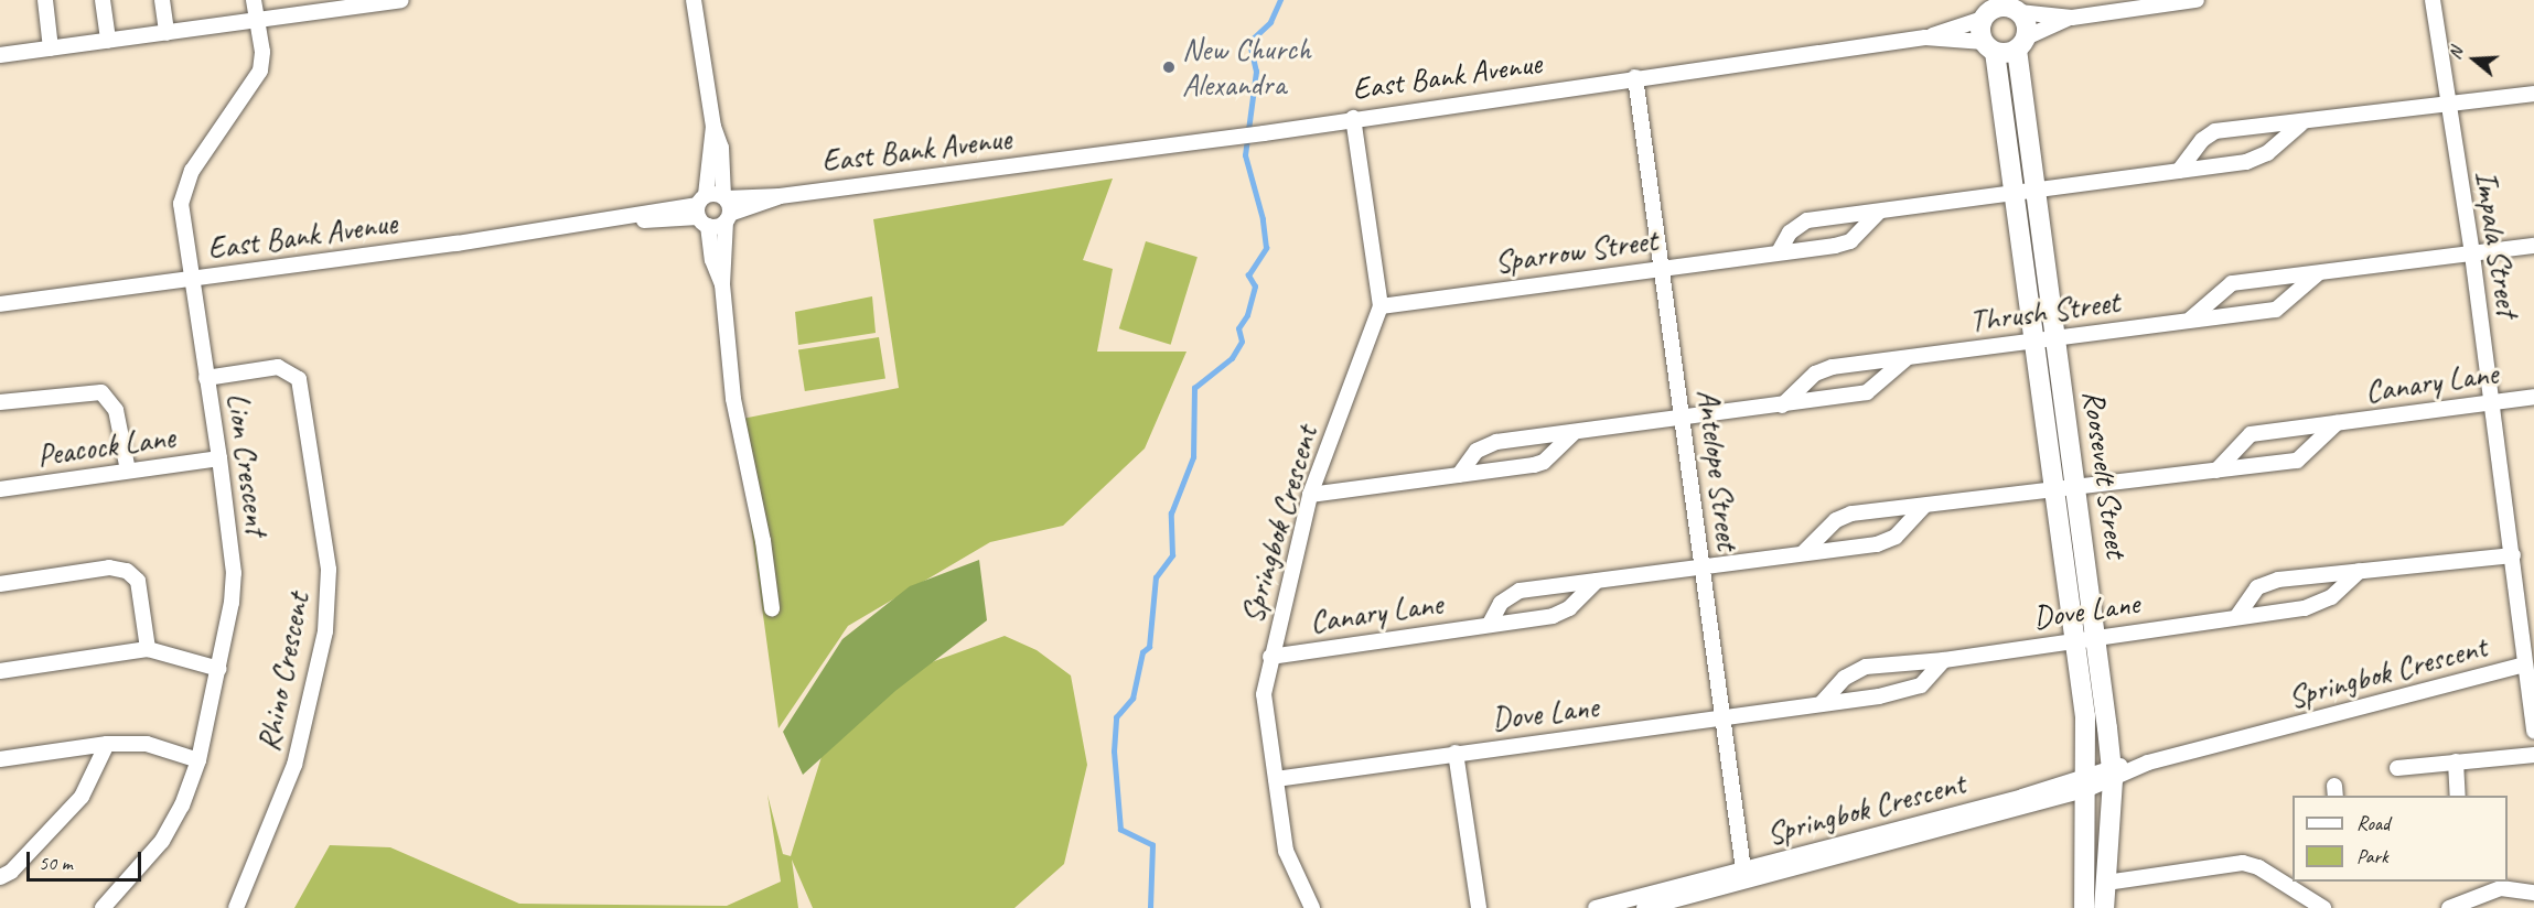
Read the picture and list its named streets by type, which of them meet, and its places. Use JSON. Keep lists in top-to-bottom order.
{
  "streets": {
    "street": [
      "East Bank Avenue",
      "Impala Street",
      "Sparrow Street",
      "Thrush Street",
      "Canary Lane",
      "Peacock Lane",
      "Lion Crescent",
      "Antelope Street",
      "Roosevelt Street",
      "Springbok Crescent",
      "Dove Lane",
      "Rhino Crescent"
    ]
  },
  "crossings": [
    ["East Bank Avenue", "Lion Crescent"],
    ["East Bank Avenue", "Antelope Street"],
    ["East Bank Avenue", "Roosevelt Street"],
    ["East Bank Avenue", "Springbok Crescent"],
    ["Impala Street", "Canary Lane"],
    ["Impala Street", "Springbok Crescent"],
    ["Sparrow Street", "Antelope Street"],
    ["Sparrow Street", "Springbok Crescent"],
    ["Thrush Street", "Roosevelt Street"],
    ["Canary Lane", "Antelope Street"],
    ["Canary Lane", "Roosevelt Street"],
    ["Canary Lane", "Springbok Crescent"],
    ["Peacock Lane", "Lion Crescent"],
    ["Lion Crescent", "Rhino Crescent"],
    ["Antelope Street", "Springbok Crescent"],
    ["Antelope Street", "Dove Lane"],
    ["Roosevelt Street", "Springbok Crescent"],
    ["Roosevelt Street", "Dove Lane"],
    ["Springbok Crescent", "Dove Lane"]
  ],
  "places": ["New Church Alexandra"],
  "legend": ["Road", "Park"],
  "scale_bar": "50 m",
  "north": "left"
}
